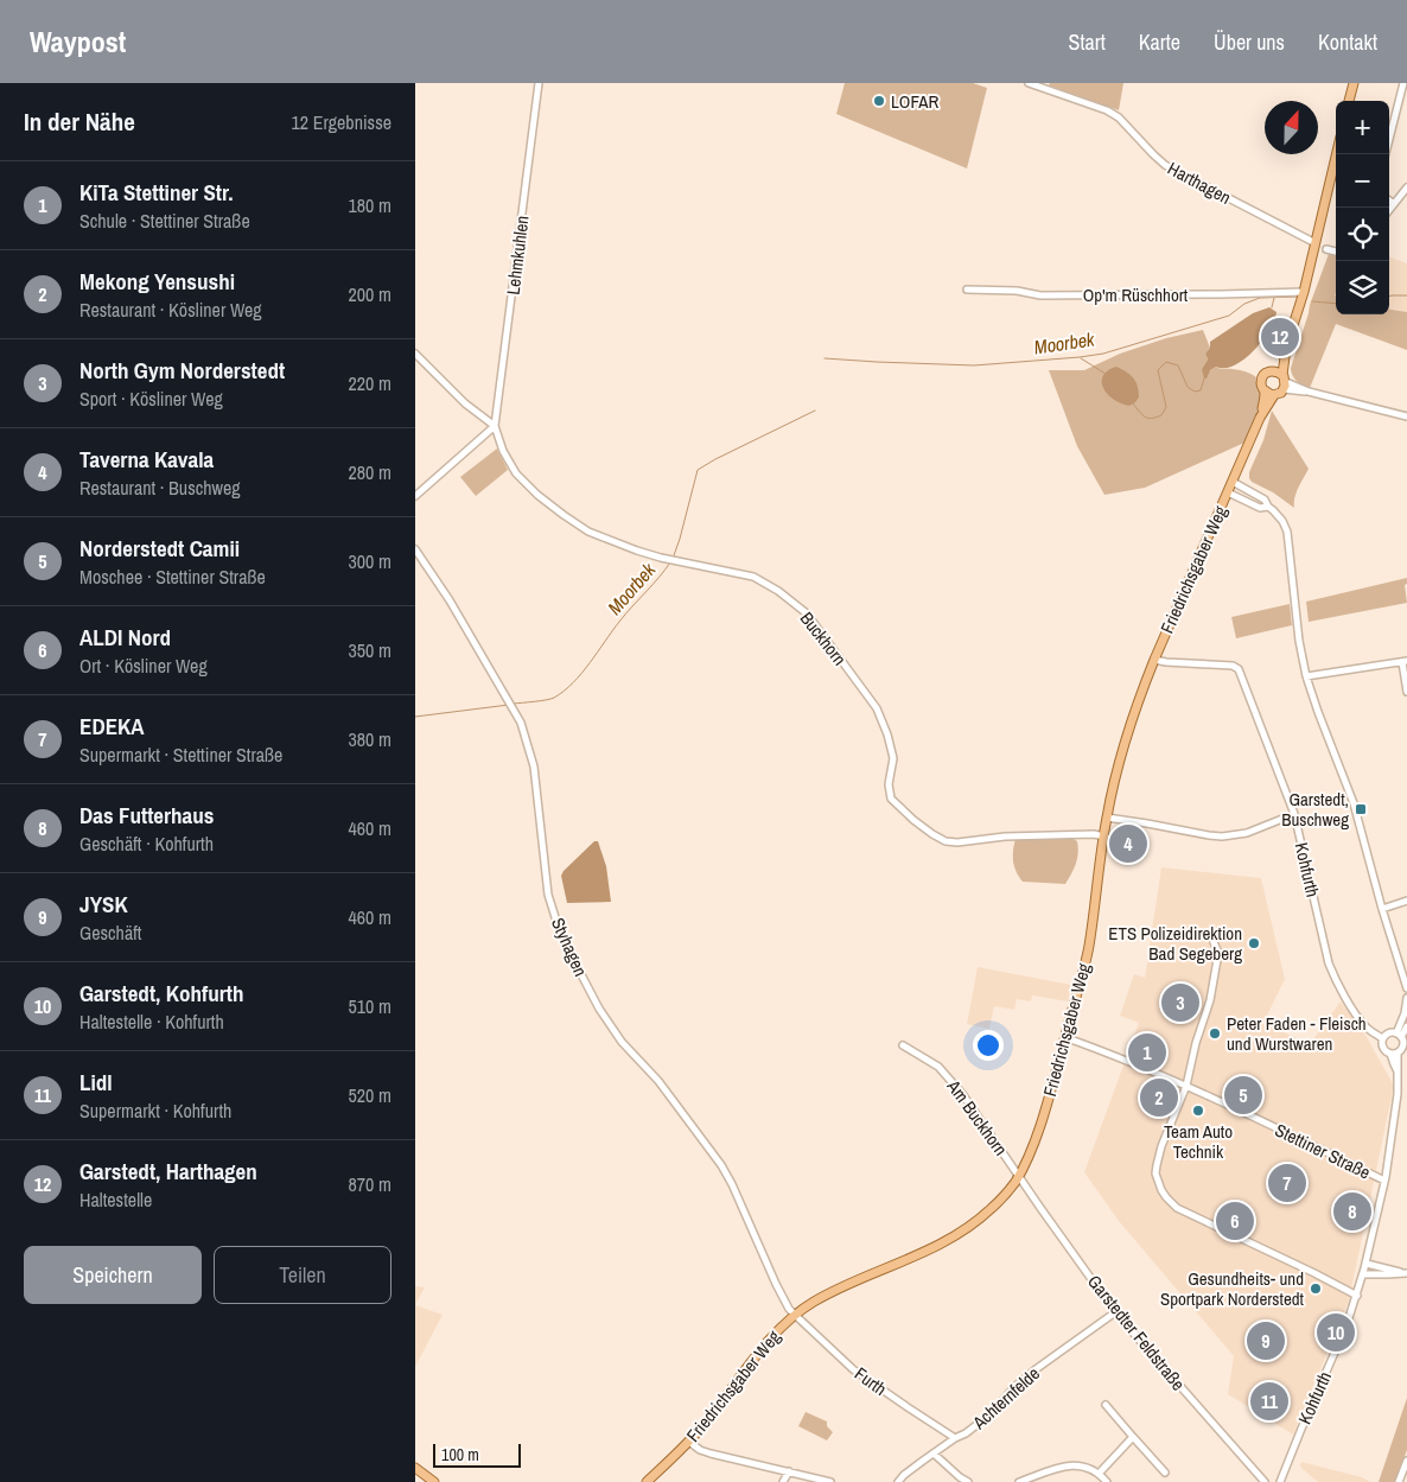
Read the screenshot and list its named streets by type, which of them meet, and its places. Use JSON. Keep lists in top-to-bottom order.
{
  "streets": {
    "main road": ["Friedrichsgaber Weg"],
    "street": [
      "Harthagen",
      "Lehmkuhlen",
      "Op'm Rüschhort",
      "Buckhorn",
      "Kohfurth",
      "Styhagen",
      "Am Buckhorn",
      "Stettiner Straße",
      "Garstedter Feldstraße",
      "Furth",
      "Achternfelde"
    ]
  },
  "crossings": [
    ["Lehmkuhlen", "Buckhorn"],
    ["Friedrichsgaber Weg", "Buckhorn"],
    ["Friedrichsgaber Weg", "Kohfurth"],
    ["Friedrichsgaber Weg", "Styhagen"],
    ["Friedrichsgaber Weg", "Am Buckhorn"],
    ["Friedrichsgaber Weg", "Stettiner Straße"],
    ["Friedrichsgaber Weg", "Garstedter Feldstraße"],
    ["Friedrichsgaber Weg", "Furth"],
    ["Kohfurth", "Stettiner Straße"],
    ["Styhagen", "Furth"],
    ["Am Buckhorn", "Garstedter Feldstraße"],
    ["Garstedter Feldstraße", "Achternfelde"],
    ["Furth", "Achternfelde"]
  ],
  "water": ["Moorbek"],
  "places": {
    "other": [
      "LOFAR",
      "ETS Polizeidirektion Bad Segeberg",
      "Peter Faden - Fleisch und Wurstwaren",
      "Team Auto Technik",
      "Gesundheits- und Sportpark Norderstedt"
    ],
    "transit": ["Garstedt, Buschweg"]
  },
  "scale_bar": "100 m",
  "north": "top",
  "page": {
    "header": "Waypost",
    "nav": [
      "Start",
      "Karte",
      "Über uns",
      "Kontakt"
    ],
    "heading": ["In der Nähe", "12 Ergebnisse"],
    "map_buttons": ["+", "−"],
    "list": [
      {
        "mark": "1",
        "name": "KiTa Stettiner Str.",
        "note": "Schule · Stettiner Straße",
        "value": "180 m"
      },
      {
        "mark": "2",
        "name": "Mekong Yensushi",
        "note": "Restaurant · Kösliner Weg",
        "value": "200 m"
      },
      {
        "mark": "3",
        "name": "North Gym Norderstedt",
        "note": "Sport · Kösliner Weg",
        "value": "220 m"
      },
      {
        "mark": "4",
        "name": "Taverna Kavala",
        "note": "Restaurant · Buschweg",
        "value": "280 m"
      },
      {
        "mark": "5",
        "name": "Norderstedt Camii",
        "note": "Moschee · Stettiner Straße",
        "value": "300 m"
      },
      {
        "mark": "6",
        "name": "ALDI Nord",
        "note": "Ort · Kösliner Weg",
        "value": "350 m"
      },
      {
        "mark": "7",
        "name": "EDEKA",
        "note": "Supermarkt · Stettiner Straße",
        "value": "380 m"
      },
      {
        "mark": "8",
        "name": "Das Futterhaus",
        "note": "Geschäft · Kohfurth",
        "value": "460 m"
      },
      {
        "mark": "9",
        "name": "JYSK",
        "note": "Geschäft",
        "value": "460 m"
      },
      {
        "mark": "10",
        "name": "Garstedt, Kohfurth",
        "note": "Haltestelle · Kohfurth",
        "value": "510 m"
      },
      {
        "mark": "11",
        "name": "Lidl",
        "note": "Supermarkt · Kohfurth",
        "value": "520 m"
      },
      {
        "mark": "12",
        "name": "Garstedt, Harthagen",
        "note": "Haltestelle",
        "value": "870 m"
      }
    ],
    "pins": [
      "12",
      "4",
      "3",
      "1",
      "5",
      "2",
      "7",
      "8",
      "6",
      "10",
      "9",
      "11"
    ],
    "buttons": ["Speichern", "Teilen"],
    "scale": "100 m"
  }
}
